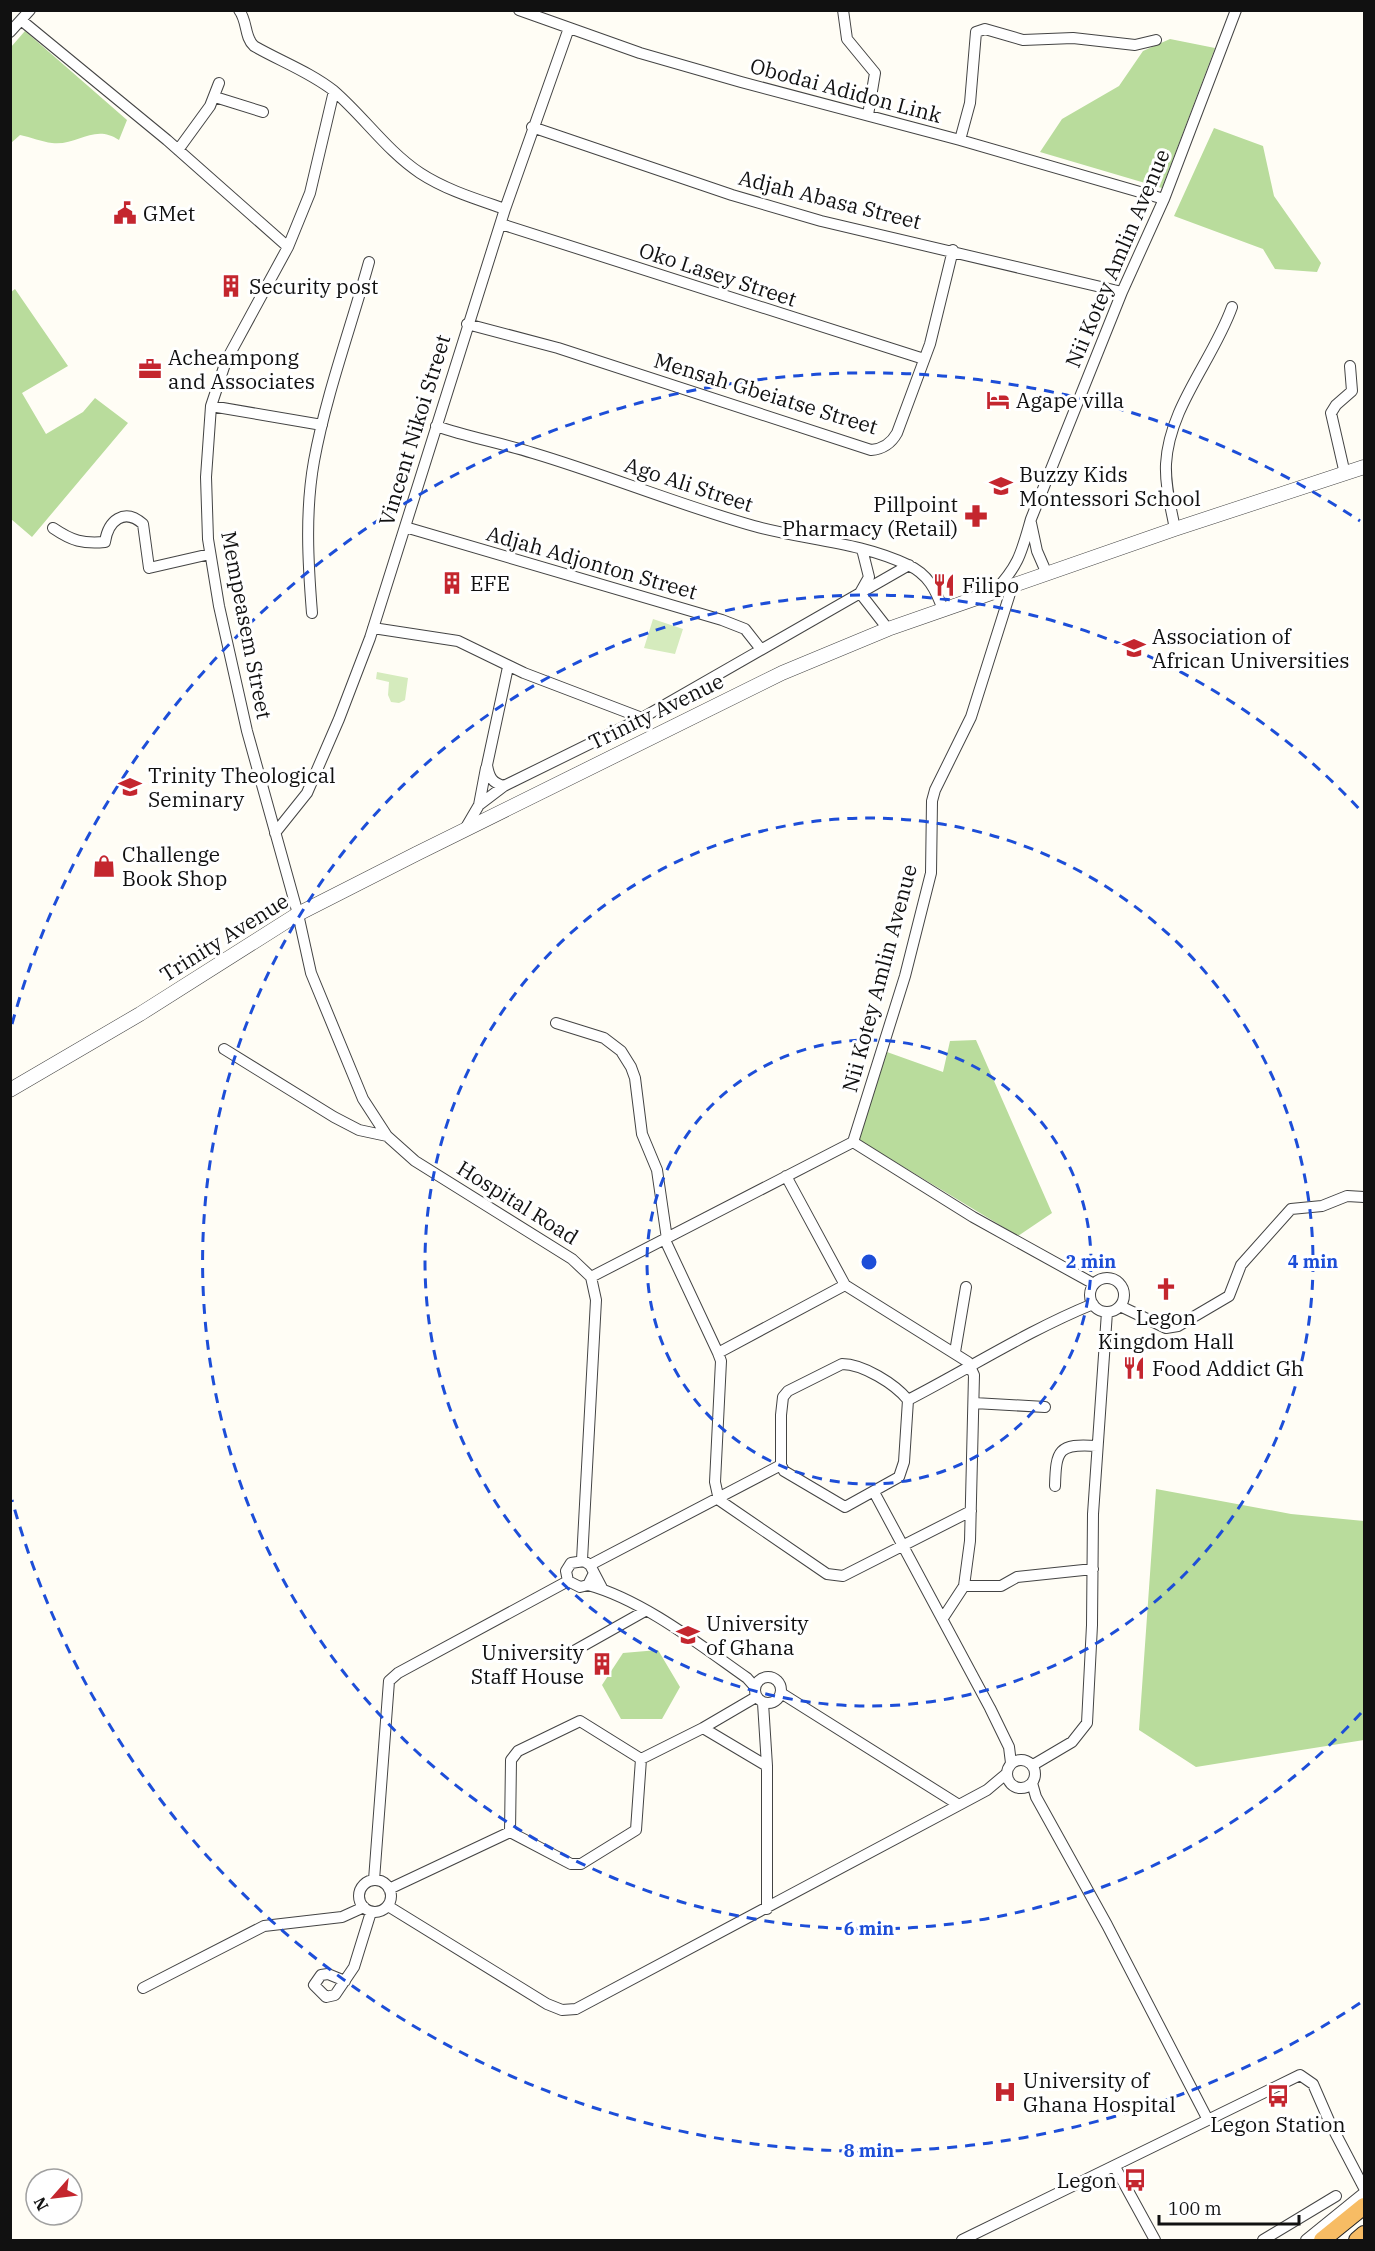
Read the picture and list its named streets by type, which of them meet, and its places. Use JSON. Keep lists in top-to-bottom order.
{
  "streets": {
    "street": [
      "Obodai Adidon Link",
      "Adjah Abasa Street",
      "Nii Kotey Amlin Avenue",
      "Oko Lasey Street",
      "Mensah Gbeiatse Street",
      "Vincent Nikoi Street",
      "Ago Ali Street",
      "Adjah Adjonton Street",
      "Mempeasem Street",
      "Trinity Avenue",
      "Hospital Road"
    ]
  },
  "crossings": [
    ["Obodai Adidon Link", "Nii Kotey Amlin Avenue"],
    ["Obodai Adidon Link", "Vincent Nikoi Street"],
    ["Adjah Abasa Street", "Nii Kotey Amlin Avenue"],
    ["Adjah Abasa Street", "Mensah Gbeiatse Street"],
    ["Adjah Abasa Street", "Vincent Nikoi Street"],
    ["Nii Kotey Amlin Avenue", "Trinity Avenue"],
    ["Oko Lasey Street", "Mensah Gbeiatse Street"],
    ["Oko Lasey Street", "Vincent Nikoi Street"],
    ["Mensah Gbeiatse Street", "Vincent Nikoi Street"],
    ["Vincent Nikoi Street", "Ago Ali Street"],
    ["Vincent Nikoi Street", "Adjah Adjonton Street"],
    ["Vincent Nikoi Street", "Mempeasem Street"],
    ["Ago Ali Street", "Trinity Avenue"],
    ["Mempeasem Street", "Trinity Avenue"],
    ["Mempeasem Street", "Hospital Road"],
    ["Trinity Avenue", "Hospital Road"]
  ],
  "places": {
    "public building": ["GMet"],
    "building": ["Security post", "EFE", "University Staff House"],
    "office": ["Acheampong and Associates"],
    "hotel": ["Agape villa"],
    "school or university": [
      "Buzzy Kids Montessori School",
      "Association of African Universities",
      "Trinity Theological Seminary",
      "University of Ghana"
    ],
    "pharmacy": ["Pillpoint Pharmacy (Retail)"],
    "restaurant": ["Filipo", "Food Addict Gh"],
    "shop": ["Challenge Book Shop"],
    "church": ["Legon Kingdom Hall"],
    "hospital": ["University of Ghana Hospital"],
    "bus stop": ["Legon Station", "Legon"]
  },
  "scale_bar": "100 m",
  "north": "bottom left",
  "rings": [
    "2 min",
    "4 min",
    "6 min",
    "8 min"
  ]
}
